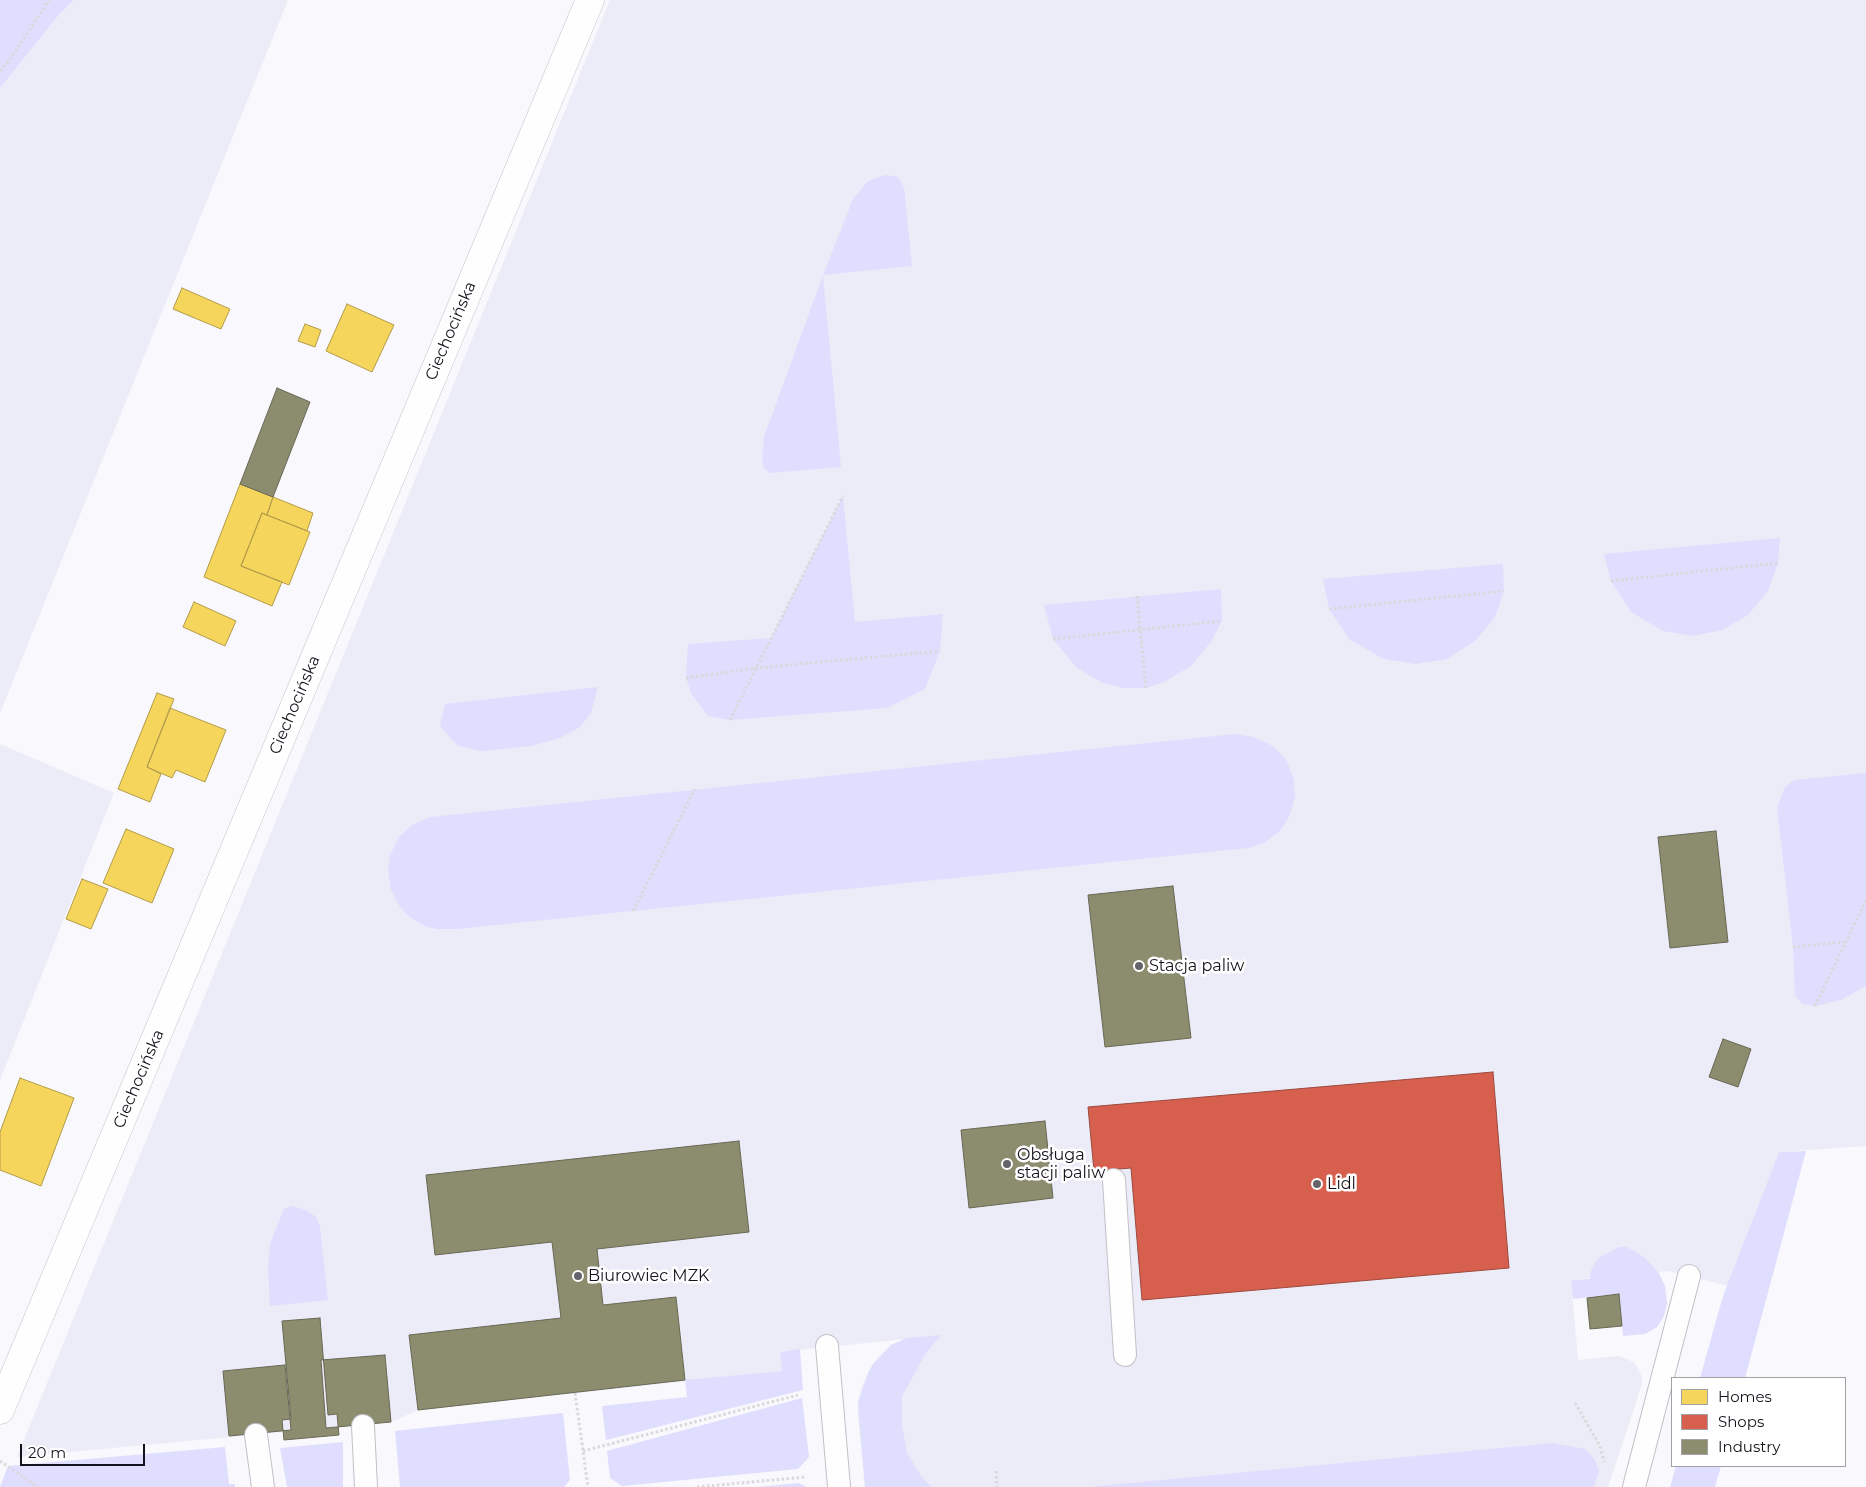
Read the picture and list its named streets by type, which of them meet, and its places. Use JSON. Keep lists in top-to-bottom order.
{
  "streets": {
    "street": ["Ciechocińska"]
  },
  "places": [
    "Stacja paliw",
    "Obsługa stacji paliw",
    "Lidl",
    "Biurowiec MZK"
  ],
  "legend": ["Homes", "Shops", "Industry"],
  "scale_bar": "20 m"
}
